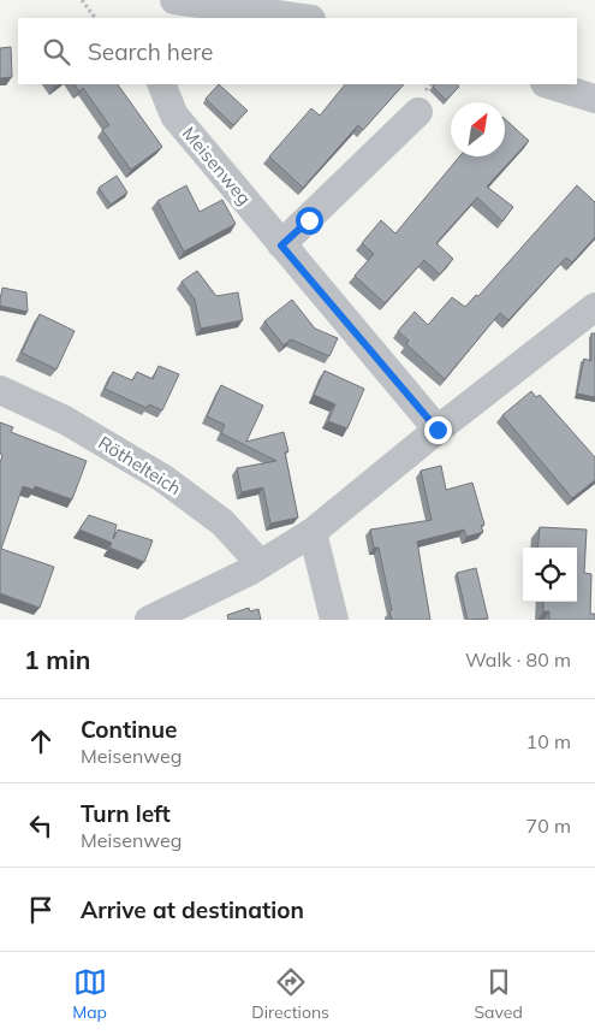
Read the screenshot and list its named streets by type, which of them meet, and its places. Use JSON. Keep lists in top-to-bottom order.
{
  "streets": {
    "street": ["Meisenweg", "Röthelteich"]
  },
  "north": "top right",
  "page": {
    "search": "Search here",
    "heading": ["1 min", "Walk · 80 m"],
    "list": [
      ["Continue", "Meisenweg", "10 m"],
      ["Turn left", "Meisenweg", "70 m"],
      "Arrive at destination"
    ],
    "nav": ["Map", "Directions", "Saved"]
  }
}
